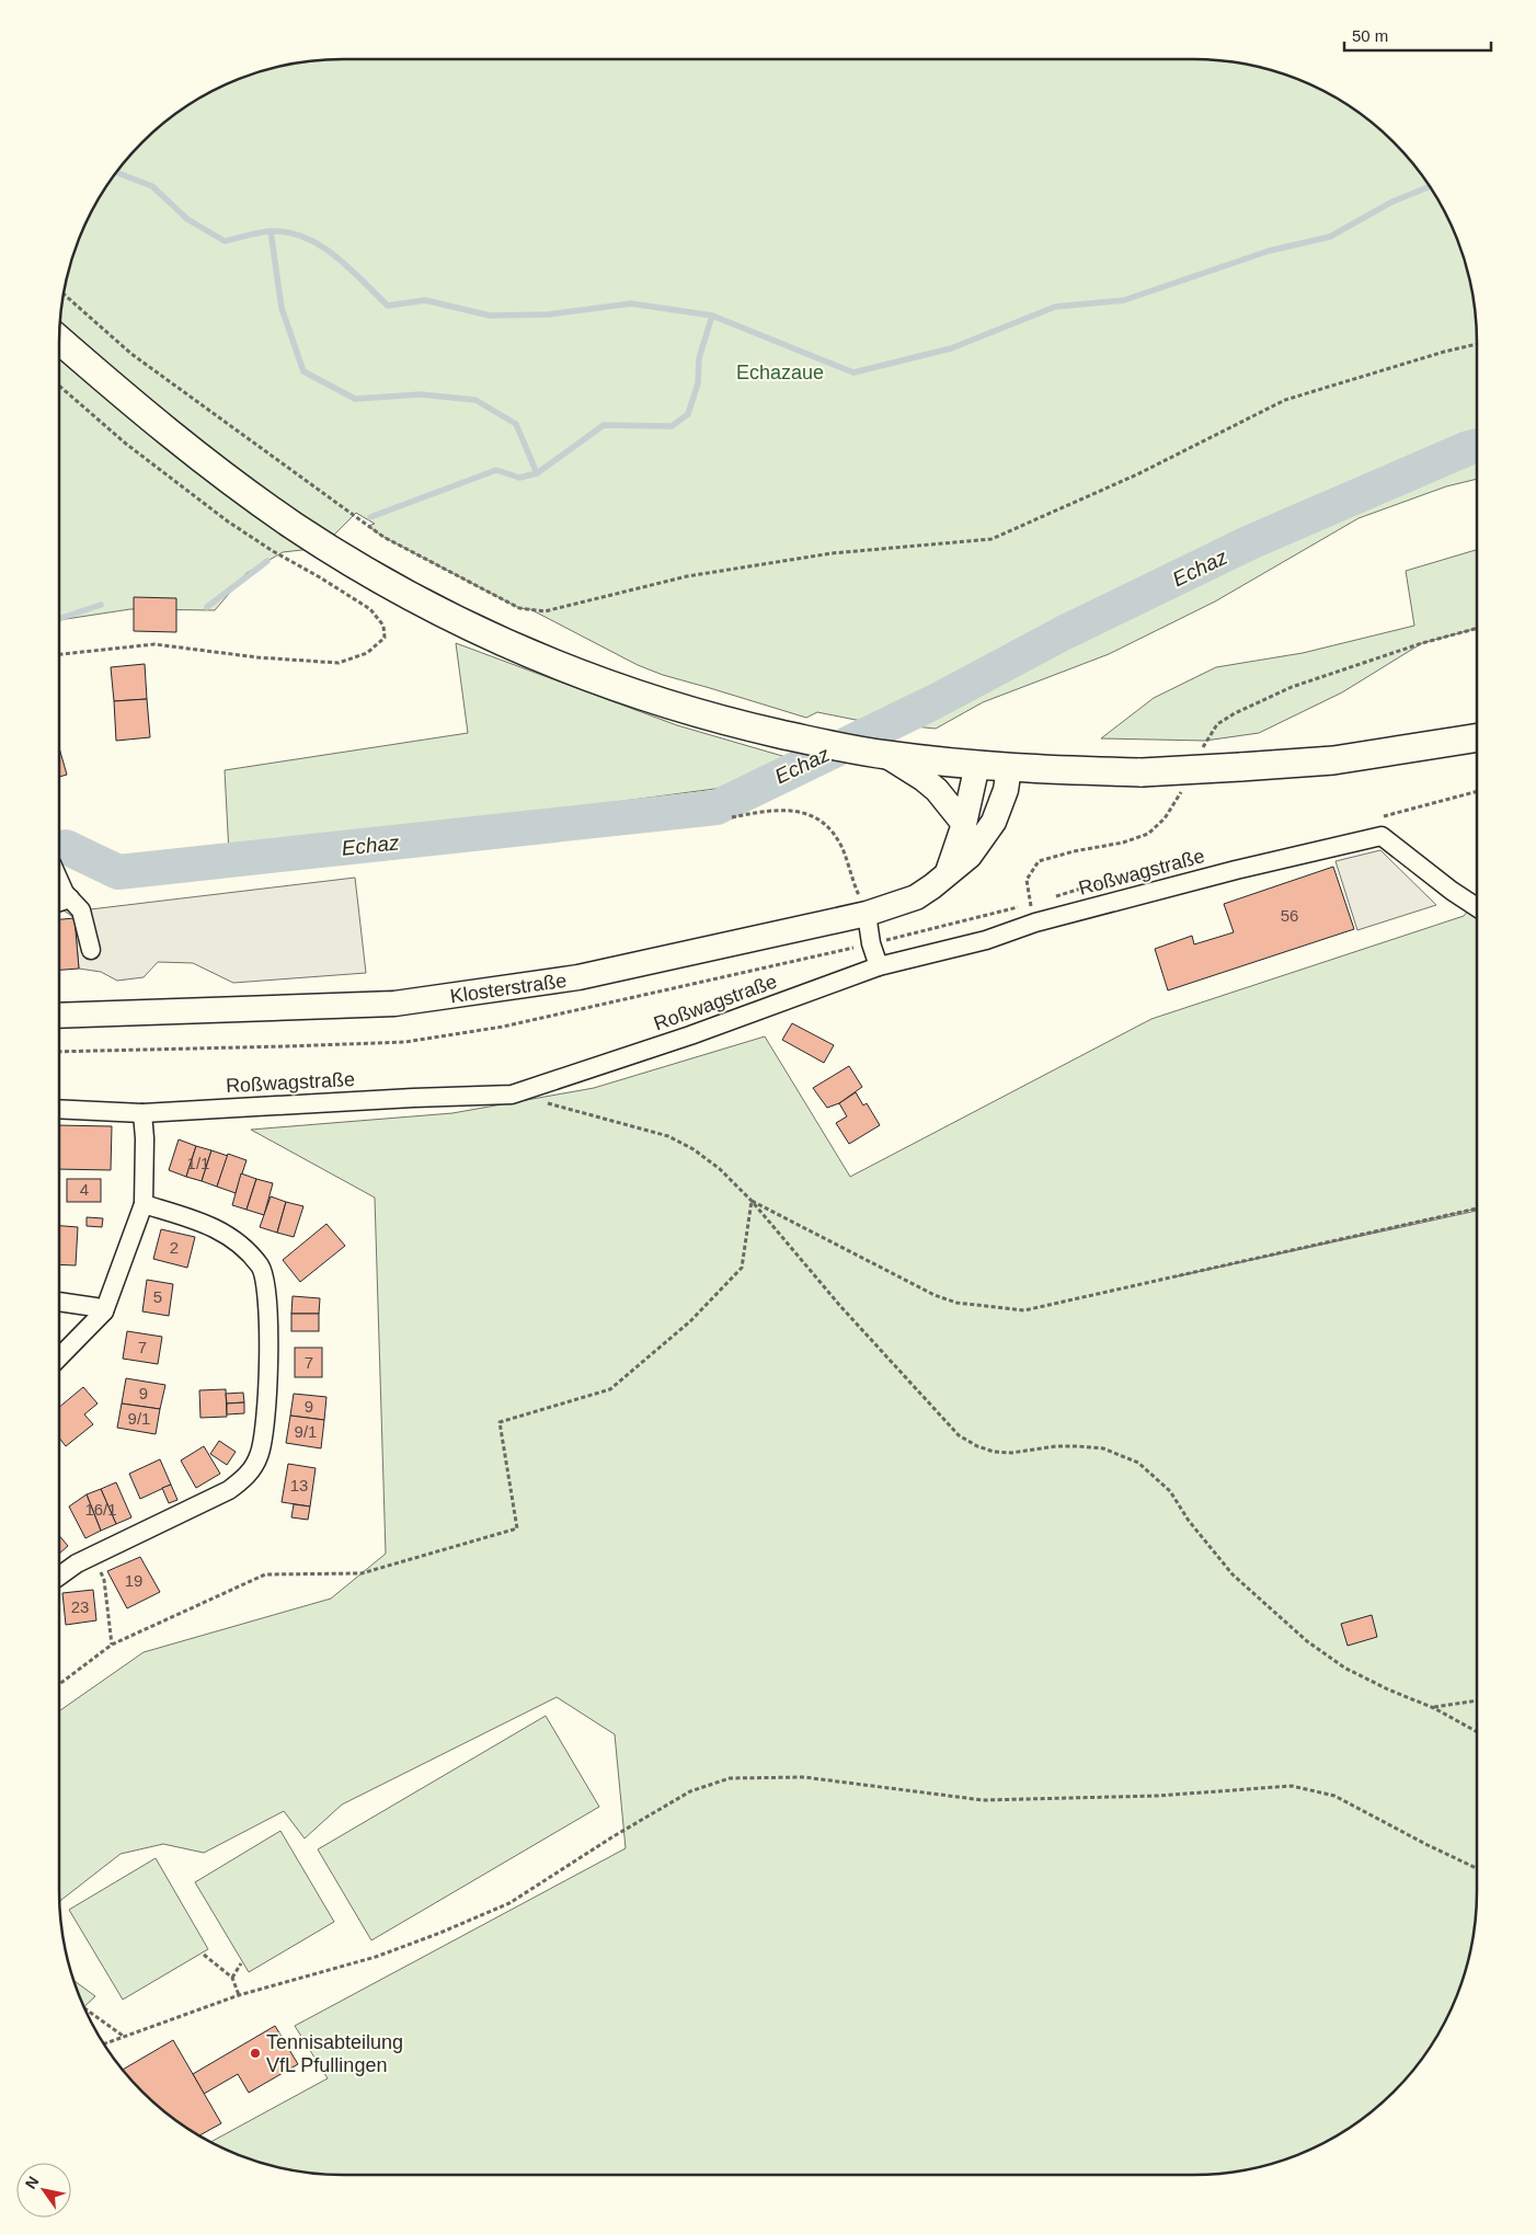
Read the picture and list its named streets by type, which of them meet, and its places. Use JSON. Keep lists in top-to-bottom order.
{
  "streets": {
    "main road": ["Klosterstraße"],
    "street": ["Roßwagstraße"]
  },
  "water": ["Echaz"],
  "parks": ["Echazaue"],
  "places": ["Tennisabteilung VfL Pfullingen"],
  "house_numbers": [
    "56",
    "1/1",
    "4",
    "2",
    "5",
    "7",
    "7",
    "9",
    "9",
    "9/1",
    "9/1",
    "13",
    "16/1",
    "19",
    "23"
  ],
  "scale_bar": "50 m",
  "north": "top left"
}
